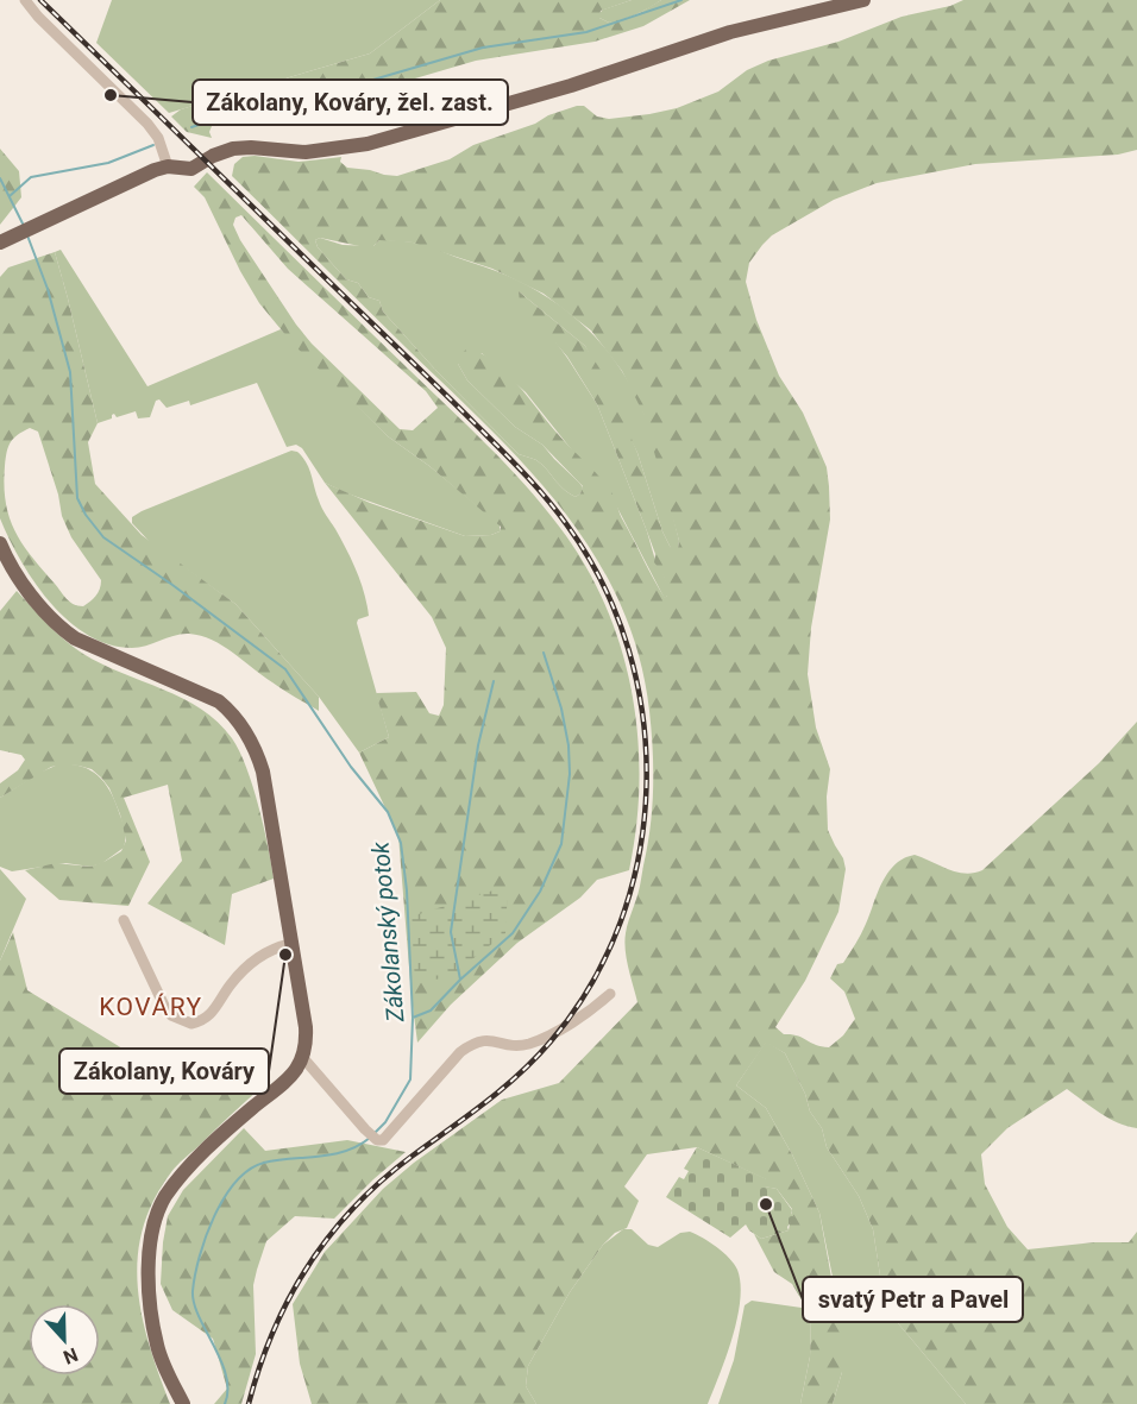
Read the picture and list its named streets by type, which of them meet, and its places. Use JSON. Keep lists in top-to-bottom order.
{
  "districts": ["KOVÁRY"],
  "water": ["Zákolanský potok"],
  "places": ["Zákolany, Kováry, žel. zast.", "Zákolany, Kováry", "svatý Petr a Pavel"],
  "north": "bottom"
}
